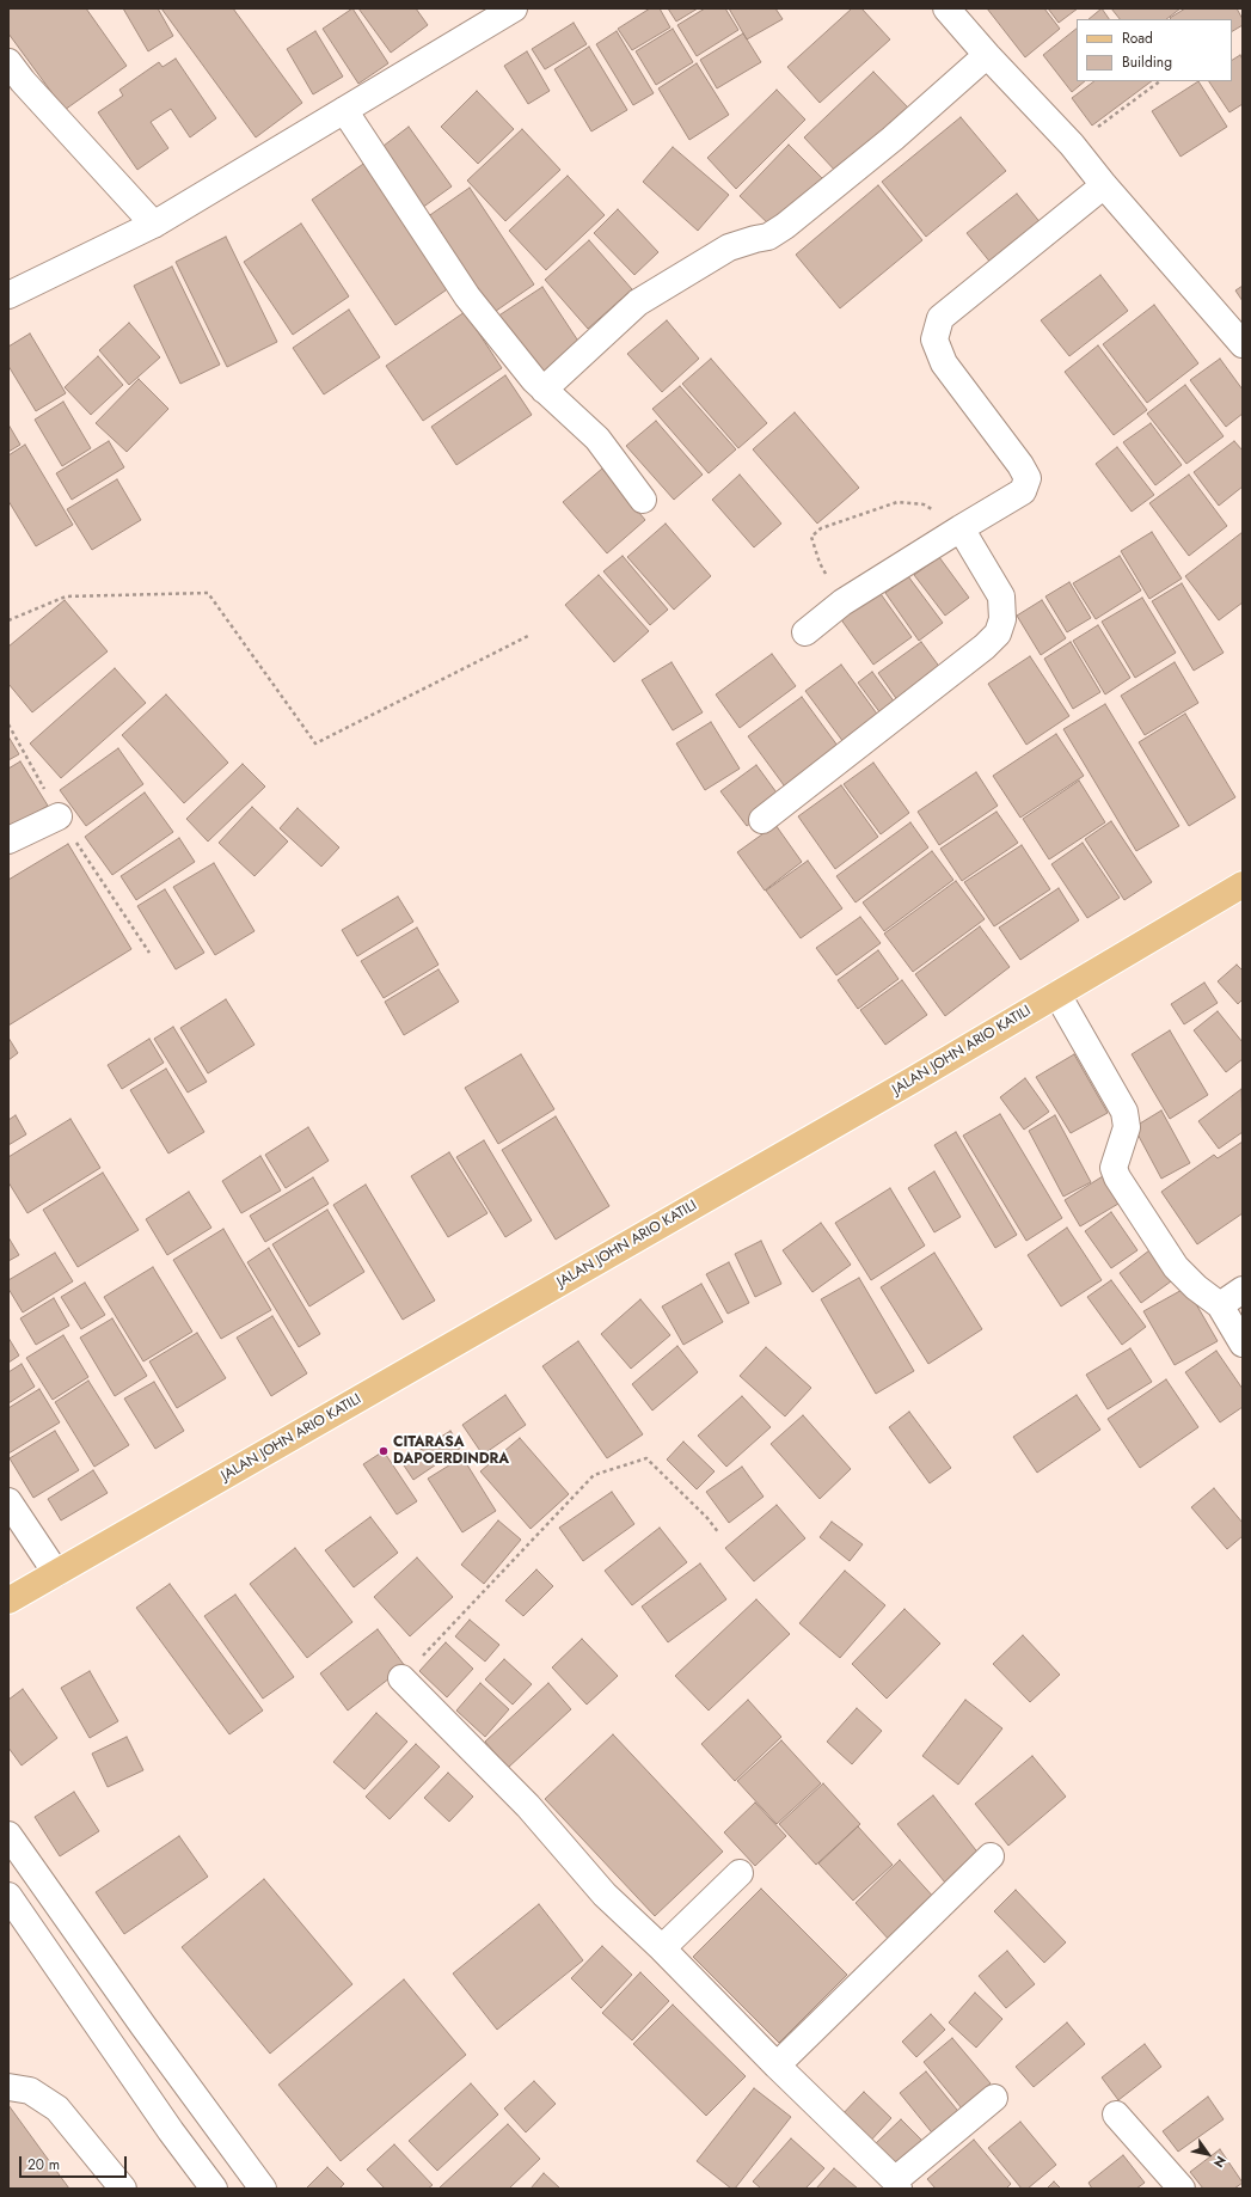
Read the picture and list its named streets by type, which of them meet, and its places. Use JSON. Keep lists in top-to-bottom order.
{
  "streets": {
    "main road": ["JALAN JOHN ARIO KATILI"]
  },
  "places": ["CITARASA DAPOERDINDRA"],
  "legend": ["Road", "Building"],
  "scale_bar": "20 m",
  "north": "bottom right"
}
